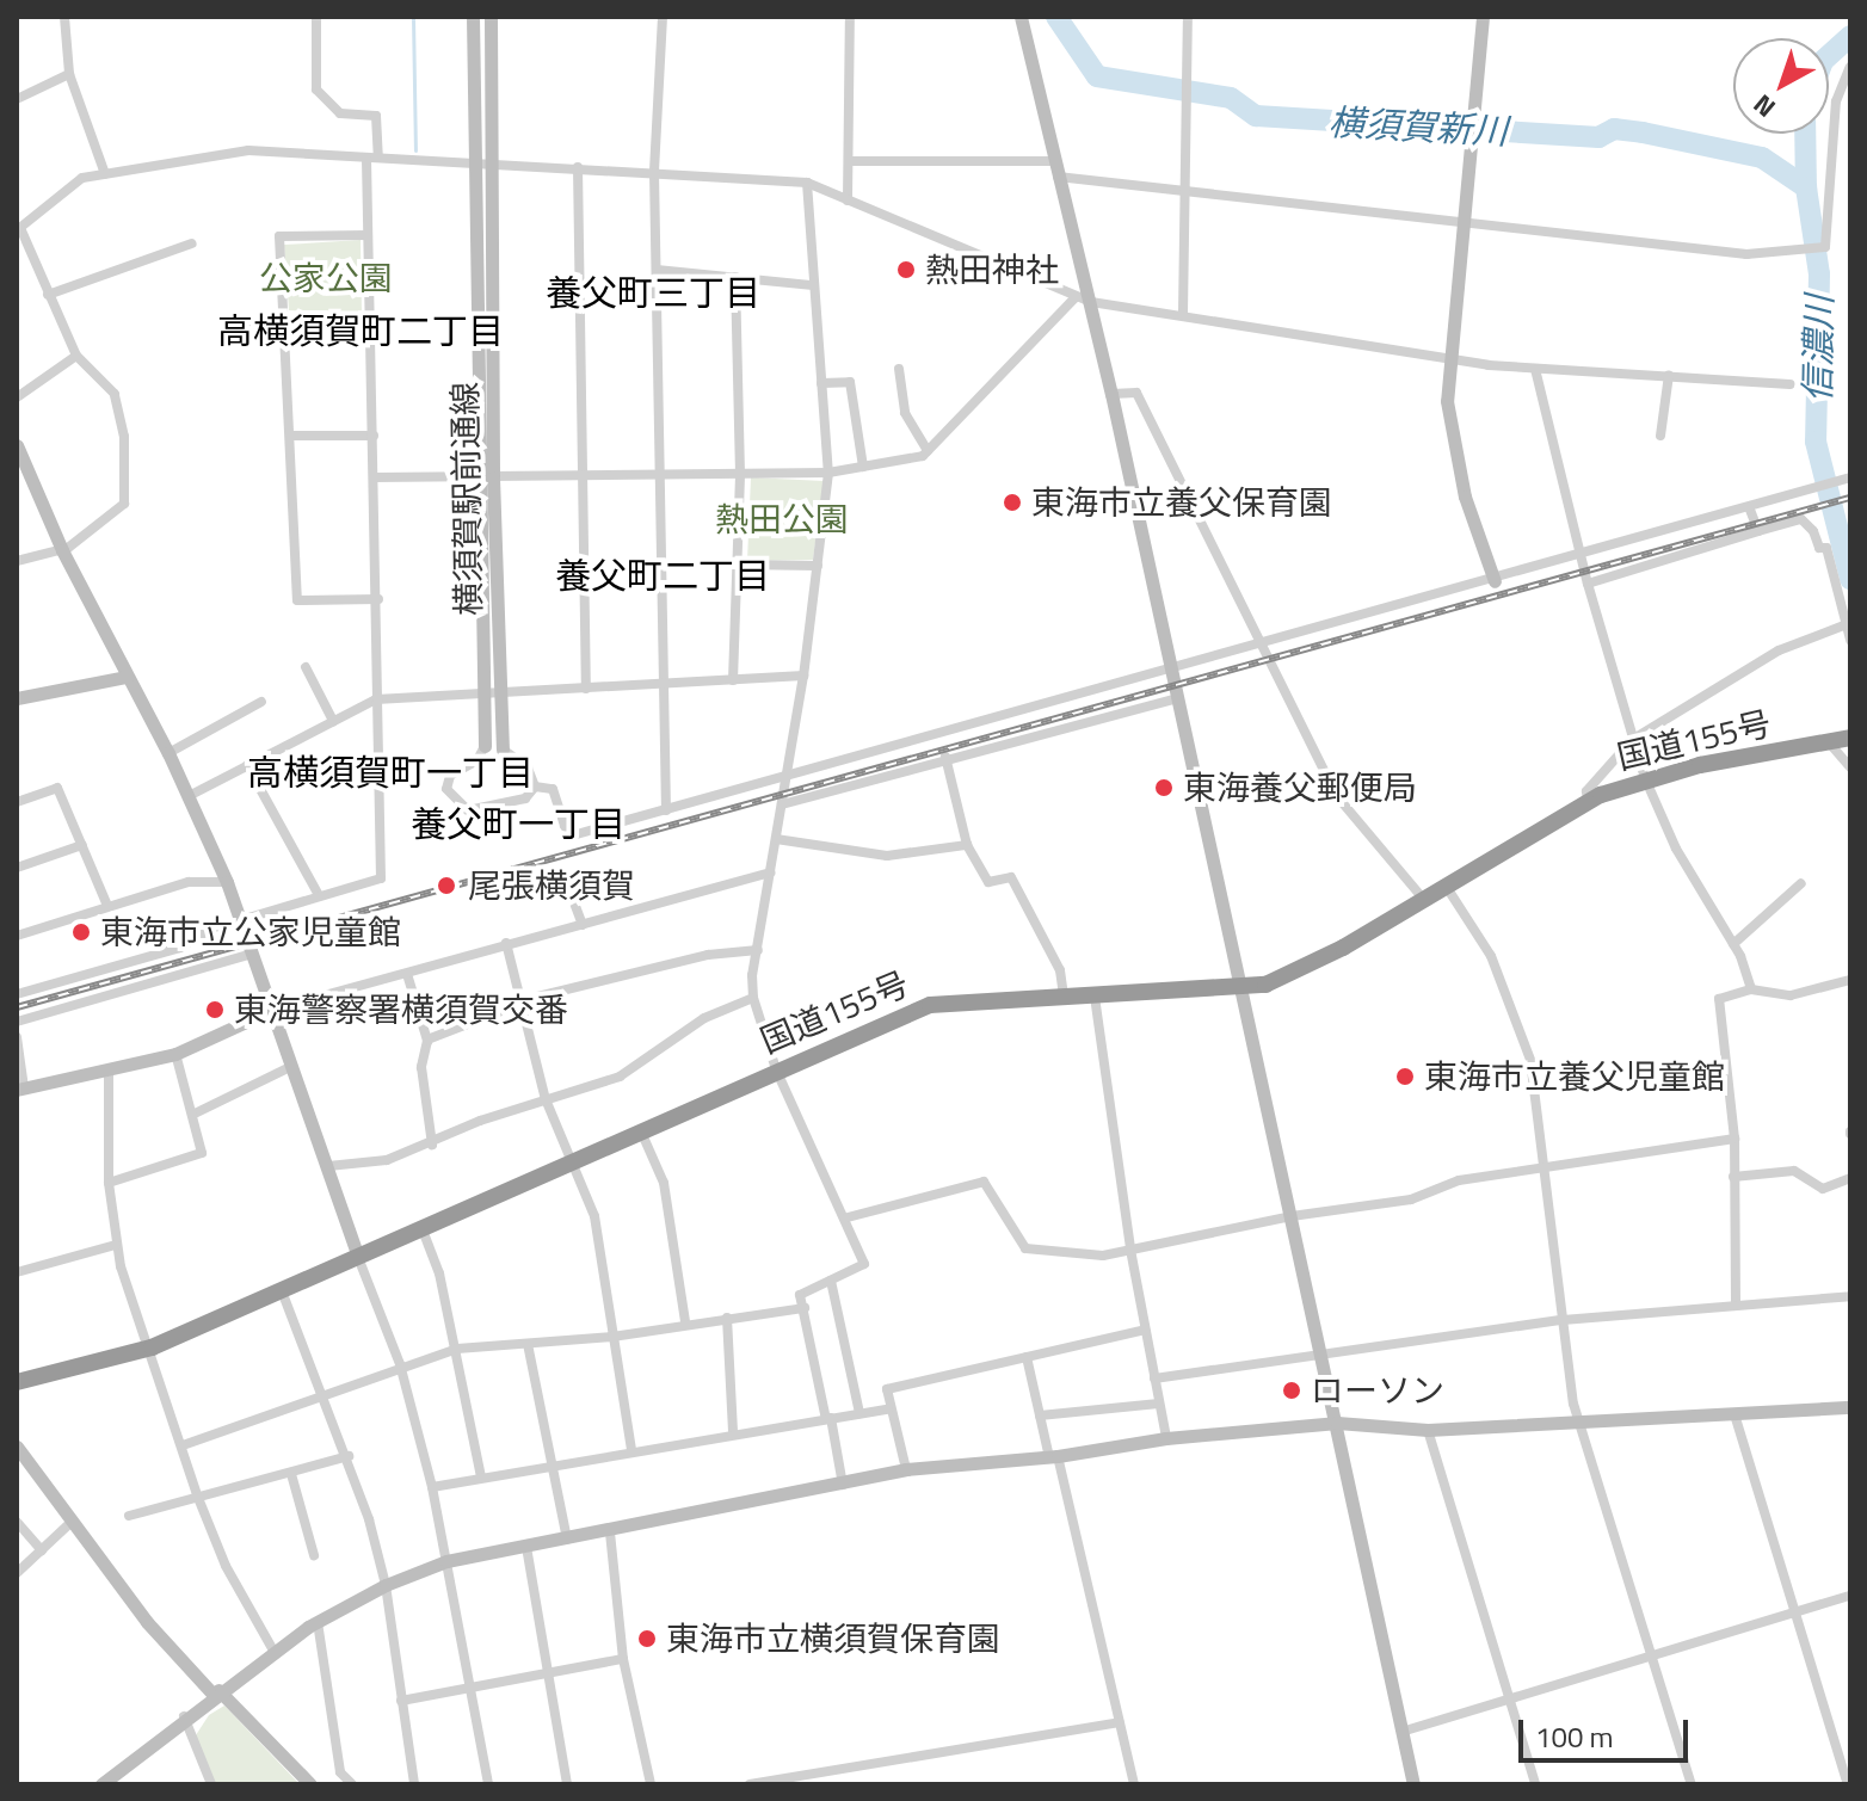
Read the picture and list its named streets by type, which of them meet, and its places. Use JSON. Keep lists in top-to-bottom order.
{
  "streets": {
    "highway": ["国道155号"],
    "street": ["横須賀駅前通線"]
  },
  "districts": [
    "養父町三丁目",
    "高横須賀町二丁目",
    "養父町二丁目",
    "高横須賀町一丁目",
    "養父町一丁目"
  ],
  "water": ["横須賀新川", "信濃川"],
  "parks": ["公家公園", "熱田公園"],
  "places": [
    "熱田神社",
    "東海市立養父保育園",
    "東海養父郵便局",
    "尾張横須賀",
    "東海市立公家児童館",
    "東海警察署横須賀交番",
    "東海市立養父児童館",
    "ローソン",
    "東海市立横須賀保育園"
  ],
  "scale_bar": "100 m",
  "north": "bottom left"
}
